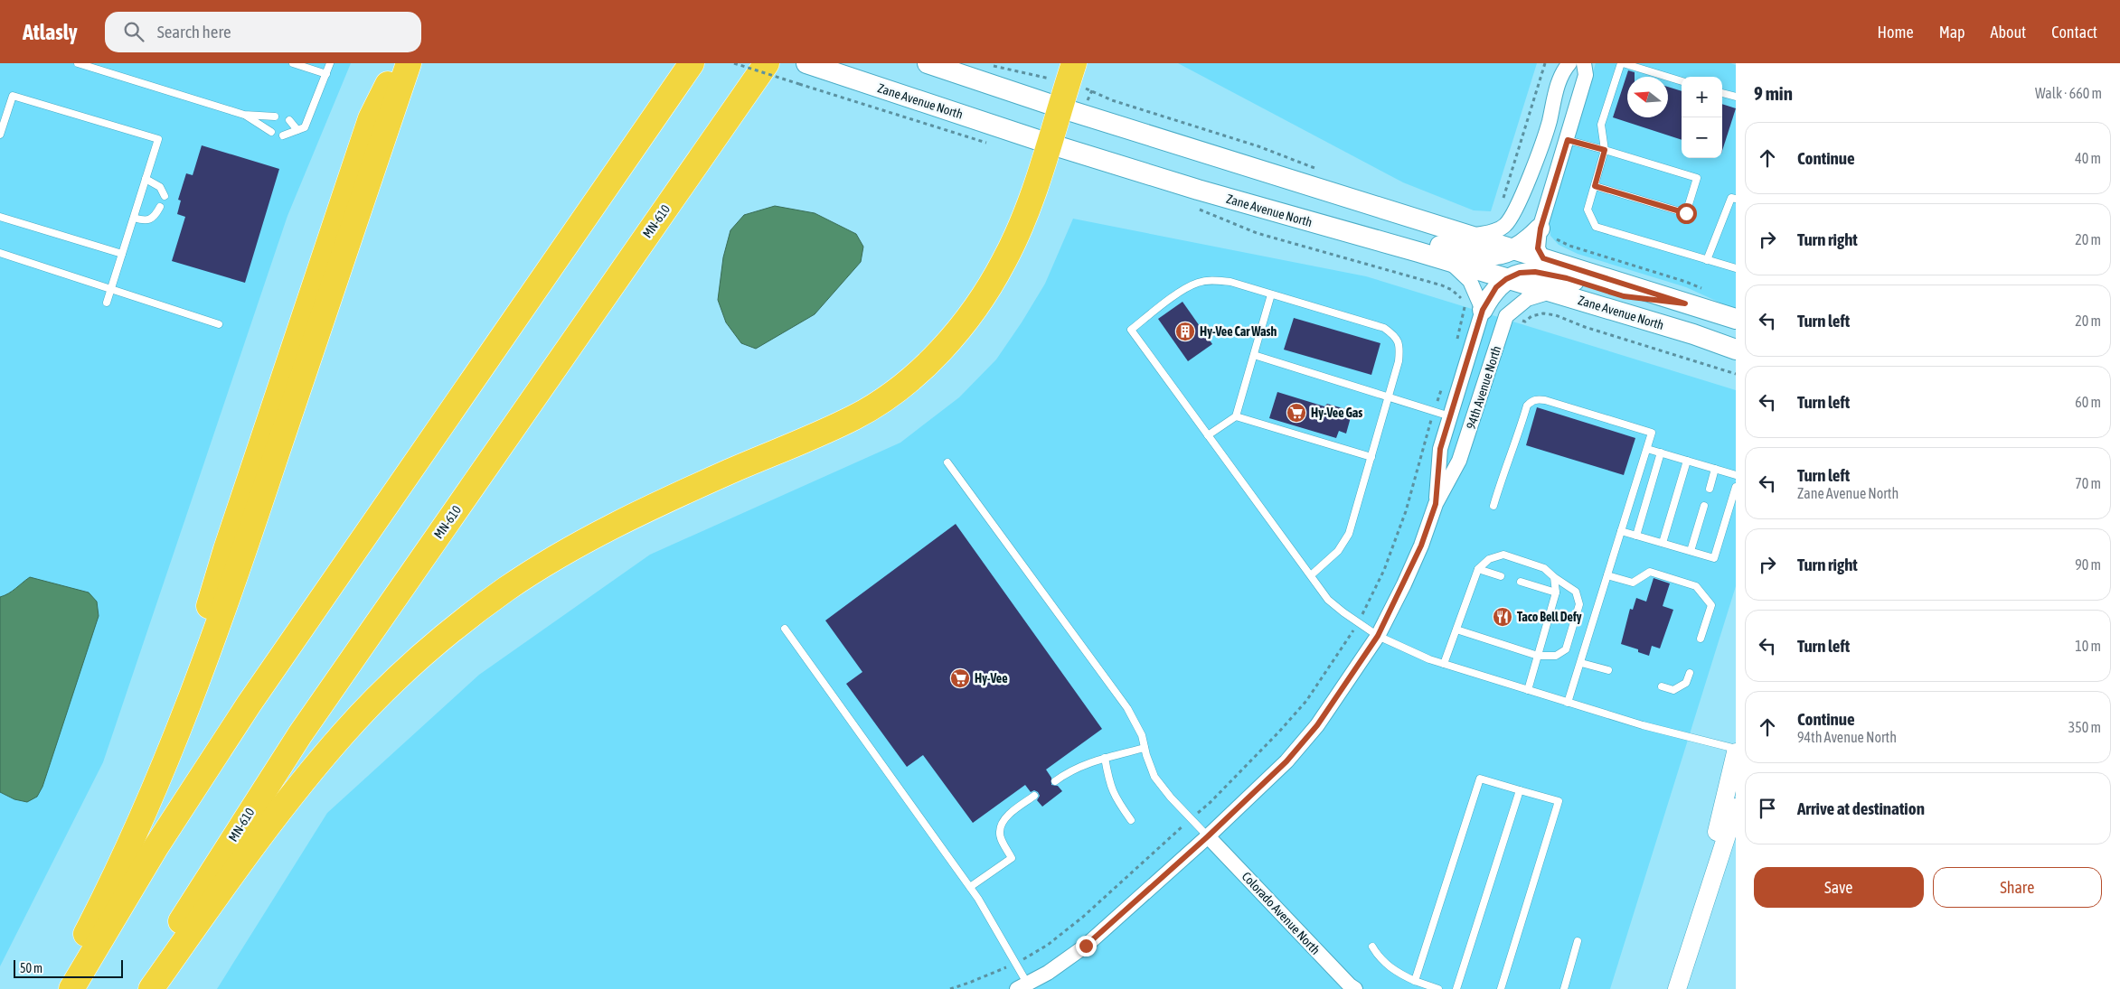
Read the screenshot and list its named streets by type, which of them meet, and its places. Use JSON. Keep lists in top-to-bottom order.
{
  "streets": {
    "highway": ["MN-610"],
    "main road": ["Zane Avenue North"],
    "street": ["94th Avenue North", "Colorado Avenue North"]
  },
  "crossings": [
    ["Zane Avenue North", "94th Avenue North"],
    ["94th Avenue North", "Colorado Avenue North"]
  ],
  "places": {
    "building": ["Hy-Vee Car Wash"],
    "supermarket": ["Hy-Vee Gas", "Hy-Vee"],
    "restaurant": ["Taco Bell Defy"]
  },
  "scale_bar": "50 m",
  "north": "left",
  "page": {
    "header": "Atlasly",
    "search": "Search here",
    "nav": [
      "Home",
      "Map",
      "About",
      "Contact"
    ],
    "heading": ["9 min", "Walk · 660 m"],
    "map_buttons": ["+", "−"],
    "list": [
      ["Continue", "40 m"],
      ["Turn right", "20 m"],
      ["Turn left", "20 m"],
      ["Turn left", "60 m"],
      ["Turn left", "Zane Avenue North", "70 m"],
      ["Turn right", "90 m"],
      ["Turn left", "10 m"],
      ["Continue", "94th Avenue North", "350 m"],
      "Arrive at destination"
    ],
    "buttons": ["Save", "Share"],
    "scale": "50 m"
  }
}
